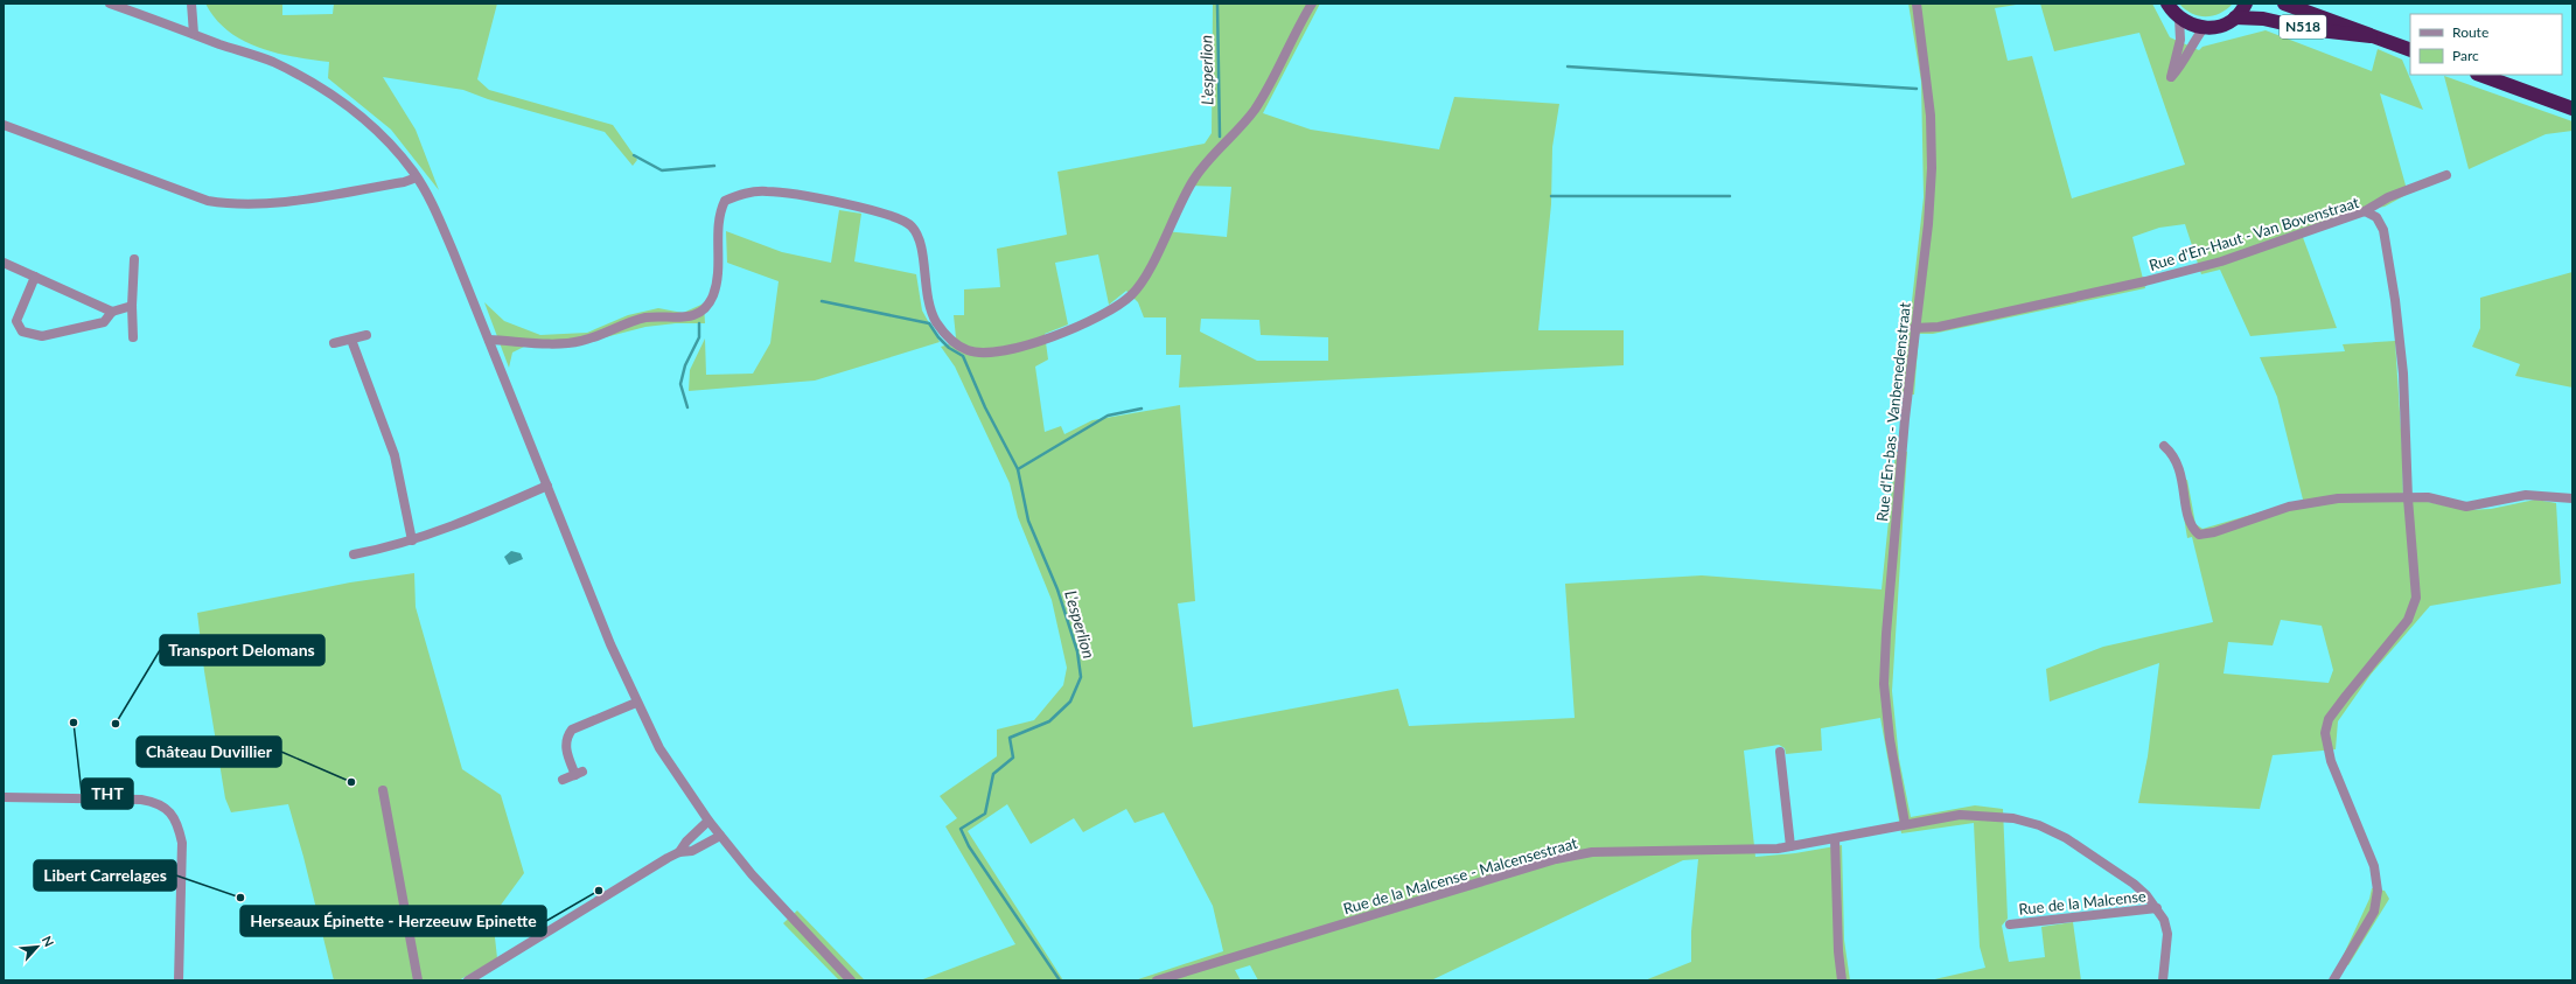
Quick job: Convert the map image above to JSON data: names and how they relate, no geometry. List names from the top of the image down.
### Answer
{
  "streets": {
    "highway": ["N518"],
    "street": [
      "Rue d'En-Haut - Van Bovenstraat",
      "Rue d'En-bas - Vanbenedenstraat",
      "Rue de la Malcense - Malcensestraat",
      "Rue de la Malcense"
    ]
  },
  "crossings": [
    ["Rue d'En-Haut - Van Bovenstraat", "Rue d'En-bas - Vanbenedenstraat"],
    ["Rue d'En-bas - Vanbenedenstraat", "Rue de la Malcense - Malcensestraat"],
    ["Rue de la Malcense - Malcensestraat", "Rue de la Malcense"]
  ],
  "water": ["L'esperlion"],
  "places": [
    "THT",
    "Transport Delomans",
    "Château Duvillier",
    "Herseaux Épinette - Herzeeuw Epinette",
    "Libert Carrelages"
  ],
  "legend": ["Route", "Parc"],
  "north": "top right"
}
